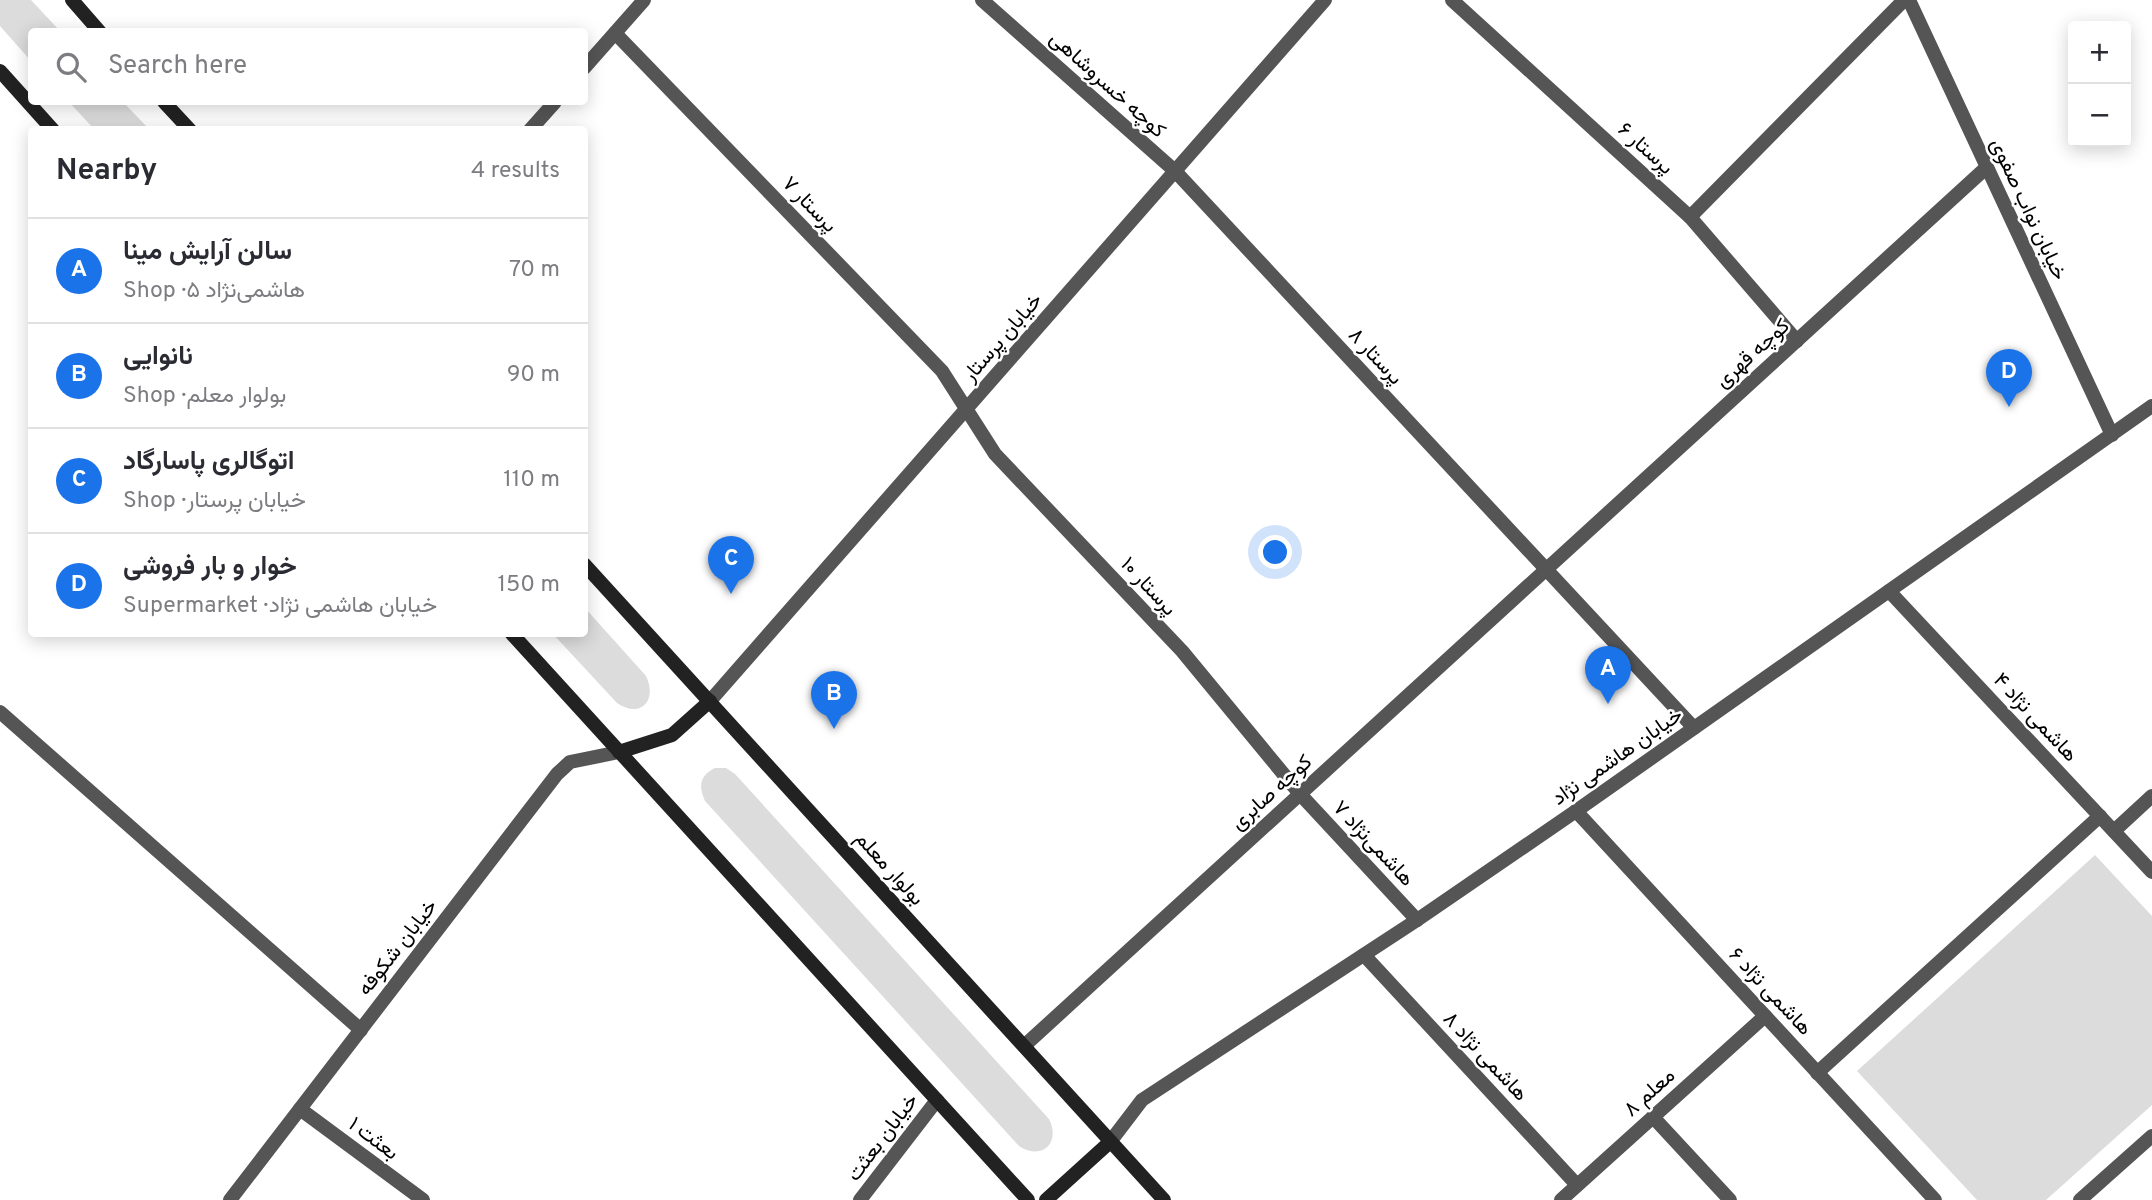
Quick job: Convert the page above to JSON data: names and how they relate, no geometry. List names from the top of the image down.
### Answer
{
  "streets": {
    "main road": ["بولوار معلم"],
    "street": [
      "کوچه خسروشاهی",
      "پرستار ۶",
      "پرستار ۷",
      "خیابان نواب صفوی",
      "خیابان پرستار",
      "کوچه قهری",
      "پرستار ۸",
      "پرستار ۱۰",
      "هاشمی نژاد ۴",
      "خیابان هاشمی نژاد",
      "کوچه صابری",
      "هاشمی‌نژاد ۷",
      "خیابان شکوفه",
      "هاشمی نژاد ۶",
      "هاشمی نژاد ۸",
      "معلم ۸",
      "خیابان بعثت",
      "بعثت ۱"
    ]
  },
  "crossings": [
    ["کوچه خسروشاهی", "خیابان پرستار"],
    ["کوچه خسروشاهی", "پرستار ۸"],
    ["پرستار ۶", "کوچه قهری"],
    ["پرستار ۷", "خیابان پرستار"],
    ["پرستار ۷", "پرستار ۱۰"],
    ["خیابان نواب صفوی", "کوچه قهری"],
    ["خیابان نواب صفوی", "خیابان هاشمی نژاد"],
    ["خیابان پرستار", "پرستار ۸"],
    ["خیابان پرستار", "پرستار ۱۰"],
    ["خیابان پرستار", "بولوار معلم"],
    ["کوچه قهری", "پرستار ۸"],
    ["کوچه قهری", "کوچه صابری"],
    ["پرستار ۸", "خیابان هاشمی نژاد"],
    ["پرستار ۸", "کوچه صابری"],
    ["پرستار ۱۰", "کوچه صابری"],
    ["پرستار ۱۰", "هاشمی‌نژاد ۷"],
    ["هاشمی نژاد ۴", "خیابان هاشمی نژاد"],
    ["خیابان هاشمی نژاد", "هاشمی‌نژاد ۷"],
    ["خیابان هاشمی نژاد", "بولوار معلم"],
    ["خیابان هاشمی نژاد", "هاشمی نژاد ۶"],
    ["خیابان هاشمی نژاد", "هاشمی نژاد ۸"],
    ["کوچه صابری", "هاشمی‌نژاد ۷"],
    ["کوچه صابری", "بولوار معلم"],
    ["خیابان شکوفه", "بعثت ۱"],
    ["هاشمی نژاد ۶", "معلم ۸"],
    ["هاشمی نژاد ۸", "معلم ۸"]
  ],
  "page": {
    "map_buttons": ["+", "−"],
    "search": "Search here",
    "heading": ["Nearby", "4 results"],
    "list": [
      {
        "mark": "A",
        "name": "سالن آرایش مینا",
        "note": "Shop · هاشمی‌نژاد ۵",
        "value": "70 m"
      },
      {
        "mark": "B",
        "name": "نانوایی",
        "note": "Shop · بولوار معلم",
        "value": "90 m"
      },
      {
        "mark": "C",
        "name": "اتوگالری پاسارگاد",
        "note": "Shop · خیابان پرستار",
        "value": "110 m"
      },
      {
        "mark": "D",
        "name": "خوار و بار فروشی",
        "note": "Supermarket · خیابان هاشمی نژاد",
        "value": "150 m"
      }
    ],
    "pins": [
      "D",
      "C",
      "A",
      "B"
    ]
  }
}
